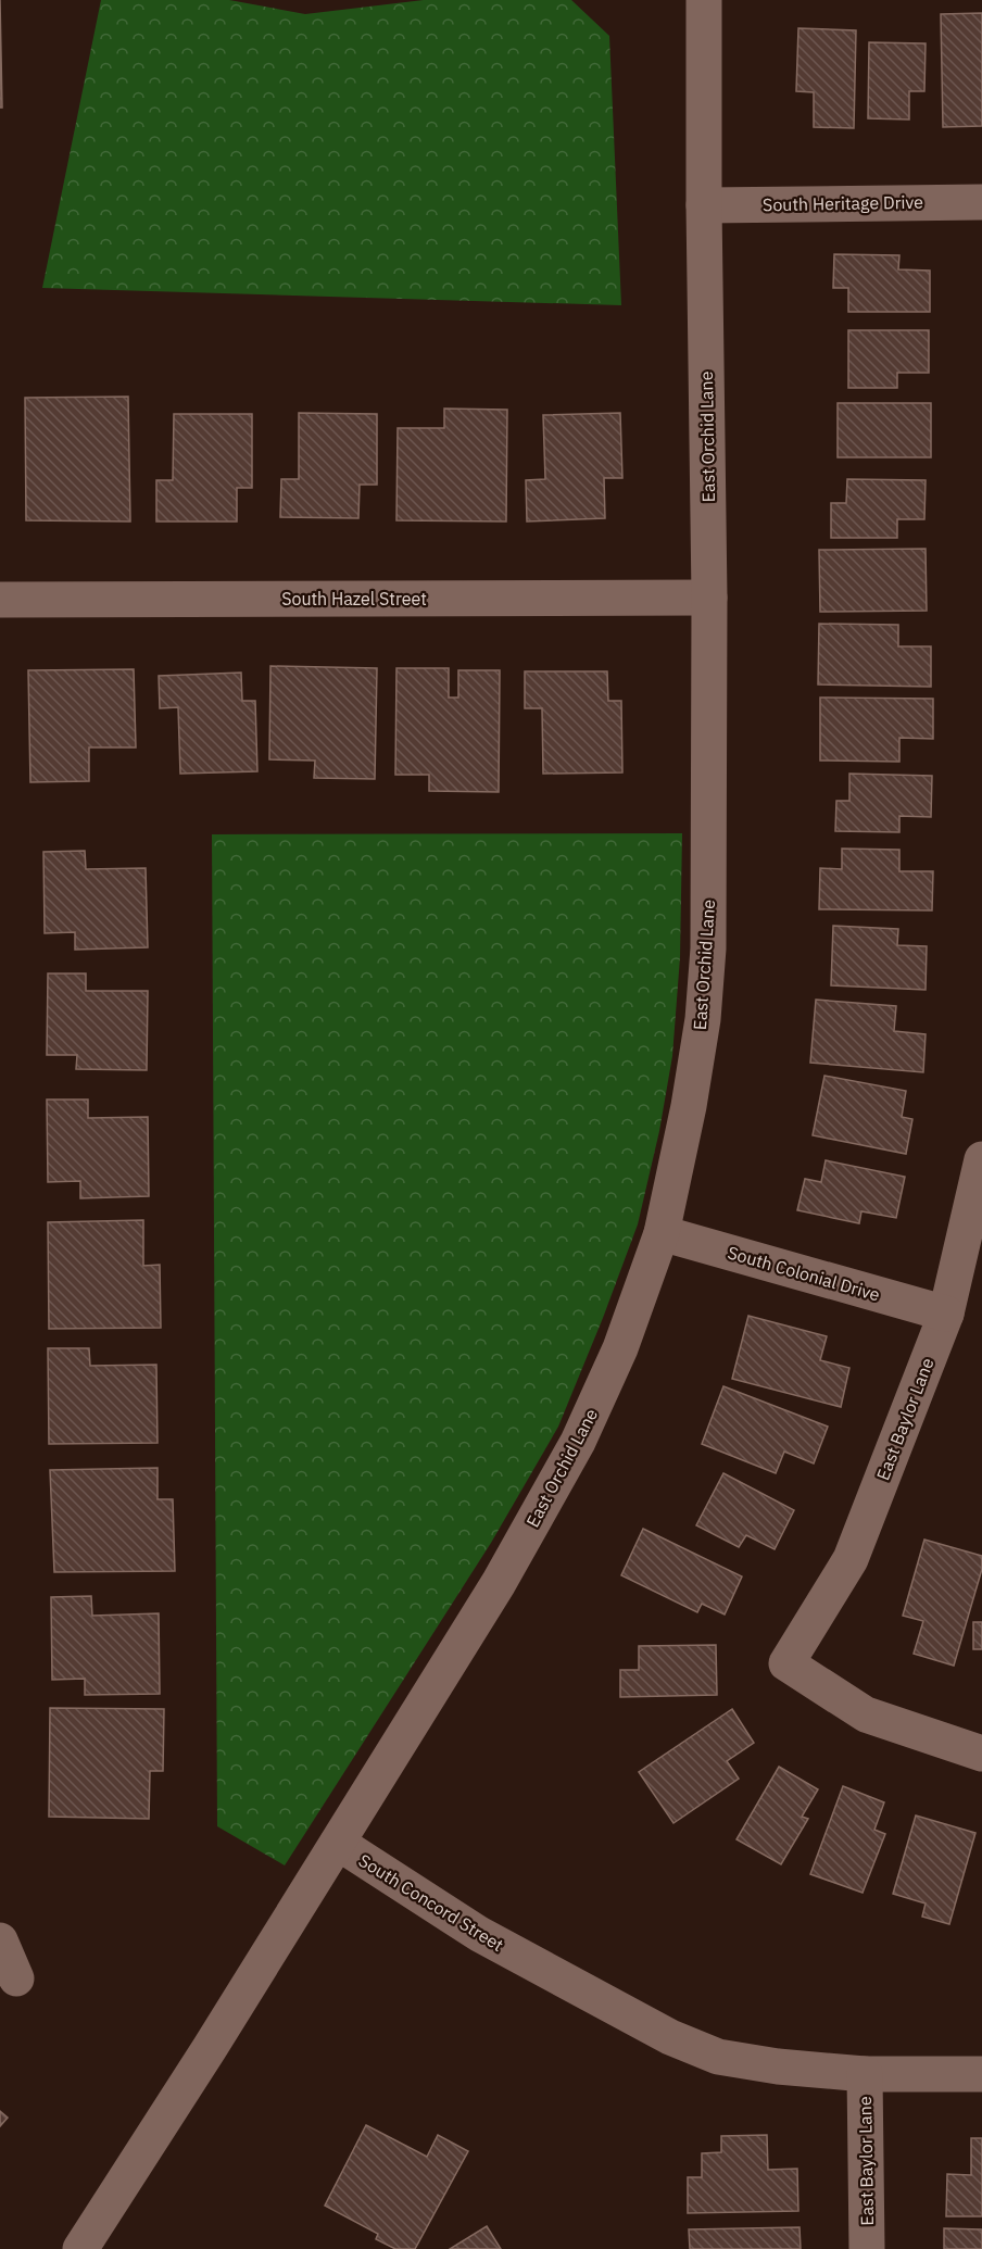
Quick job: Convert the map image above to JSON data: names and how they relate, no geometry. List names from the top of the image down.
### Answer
{
  "streets": {
    "street": [
      "South Heritage Drive",
      "East Orchid Lane",
      "South Hazel Street",
      "South Colonial Drive",
      "East Baylor Lane",
      "South Concord Street"
    ]
  },
  "crossings": [
    ["South Heritage Drive", "East Orchid Lane"],
    ["East Orchid Lane", "South Hazel Street"],
    ["East Orchid Lane", "South Colonial Drive"],
    ["East Orchid Lane", "South Concord Street"],
    ["South Colonial Drive", "East Baylor Lane"],
    ["East Baylor Lane", "South Concord Street"]
  ]
}
